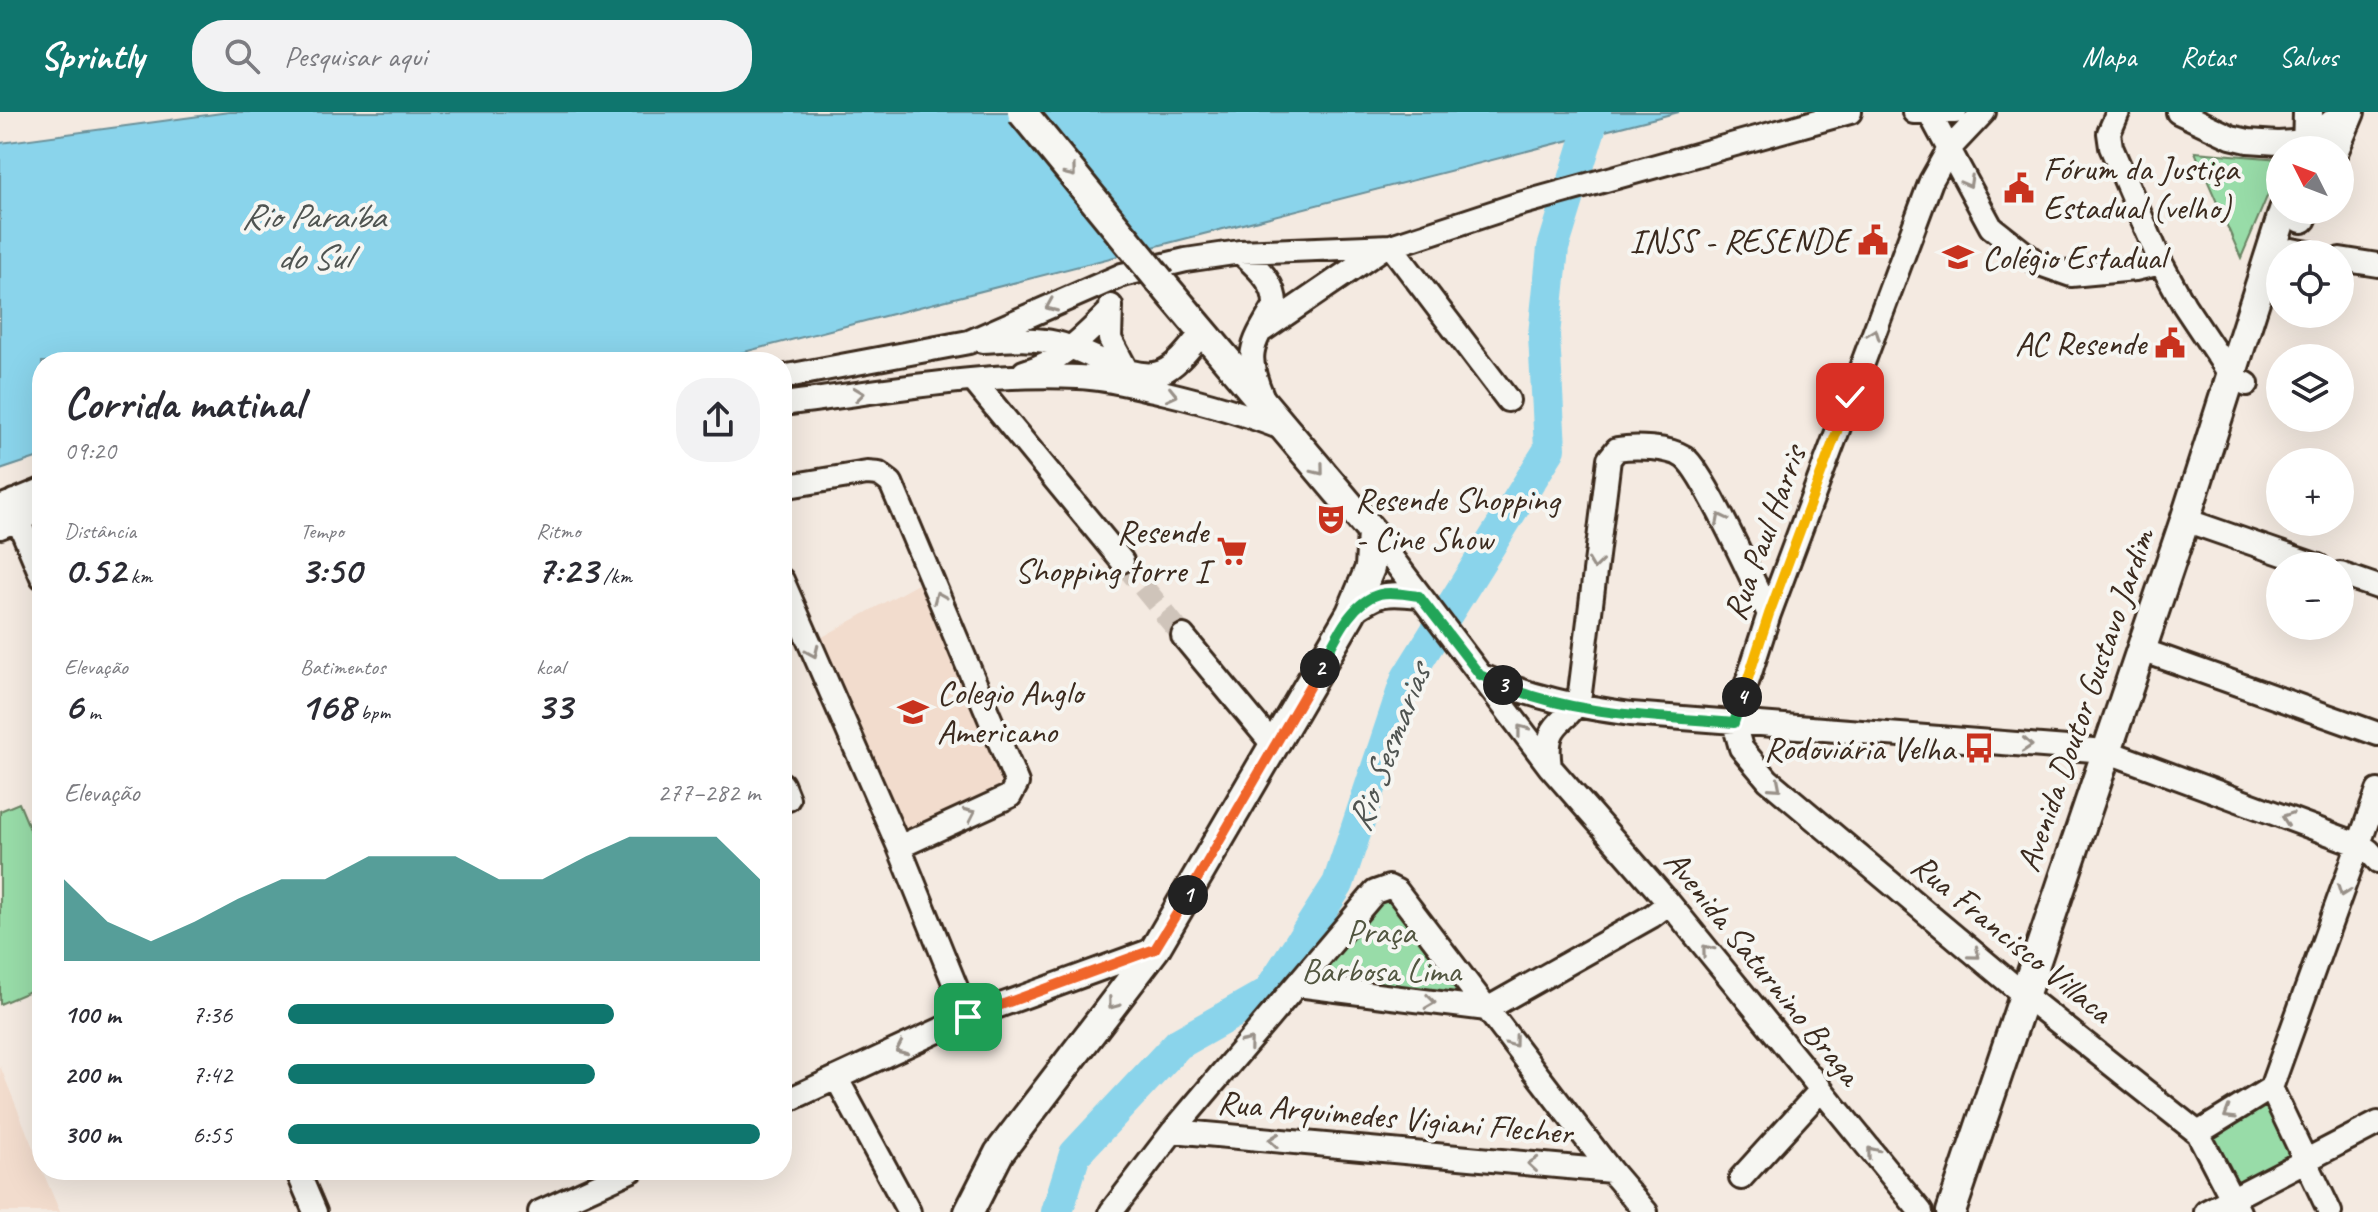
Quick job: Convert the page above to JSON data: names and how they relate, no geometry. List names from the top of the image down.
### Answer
{
  "streets": {
    "main road": ["Avenida Doutor Gustavo Jardim"],
    "street": [
      "Rua Paul Harris",
      "Rua Francisco Villaca",
      "Avenida Saturnino Braga",
      "Rua Arquimedes Vigiani Flecher"
    ]
  },
  "crossings": [
    ["Rua Paul Harris", "Rua Francisco Villaca"],
    ["Avenida Doutor Gustavo Jardim", "Rua Francisco Villaca"]
  ],
  "one_way": ["Rua Paul Harris", "Rua Francisco Villaca", "Avenida Saturnino Braga"],
  "water": ["Rio Paraíba do Sul", "Rio Sesmarias"],
  "parks": ["Praça Barbosa Lima"],
  "places": {
    "public building": ["Fórum da Justiça Estadual (velho)", "INSS - RESENDE", "AC Resende"],
    "school or university": ["Colégio Estadual", "Colegio Anglo Americano"],
    "theatre": ["Resende Shopping - Cine Show"],
    "supermarket": ["Resende Shopping torre I"],
    "bus stop": ["Rodoviária Velha"]
  },
  "north": "top left",
  "page": {
    "header": "Sprintly",
    "search": "Pesquisar aqui",
    "nav": ["Mapa", "Rotas", "Salvos"],
    "map_buttons": ["+", "−"],
    "heading": ["Corrida matinal", "09:20"],
    "stats": [
      ["Distância", "0.52 km"],
      ["Tempo", "3:50"],
      ["Ritmo", "7:23 /km"],
      ["Elevação", "6 m"],
      ["Batimentos", "168 bpm"],
      ["kcal", "33"]
    ],
    "pins": [
      "2",
      "3",
      "4",
      "1"
    ],
    "chart": ["Elevação", "277–282 m"],
    "list": [
      {
        "name": "100 m",
        "note": "7:36"
      },
      {
        "name": "200 m",
        "note": "7:42"
      },
      {
        "name": "300 m",
        "note": "6:55"
      }
    ]
  }
}
